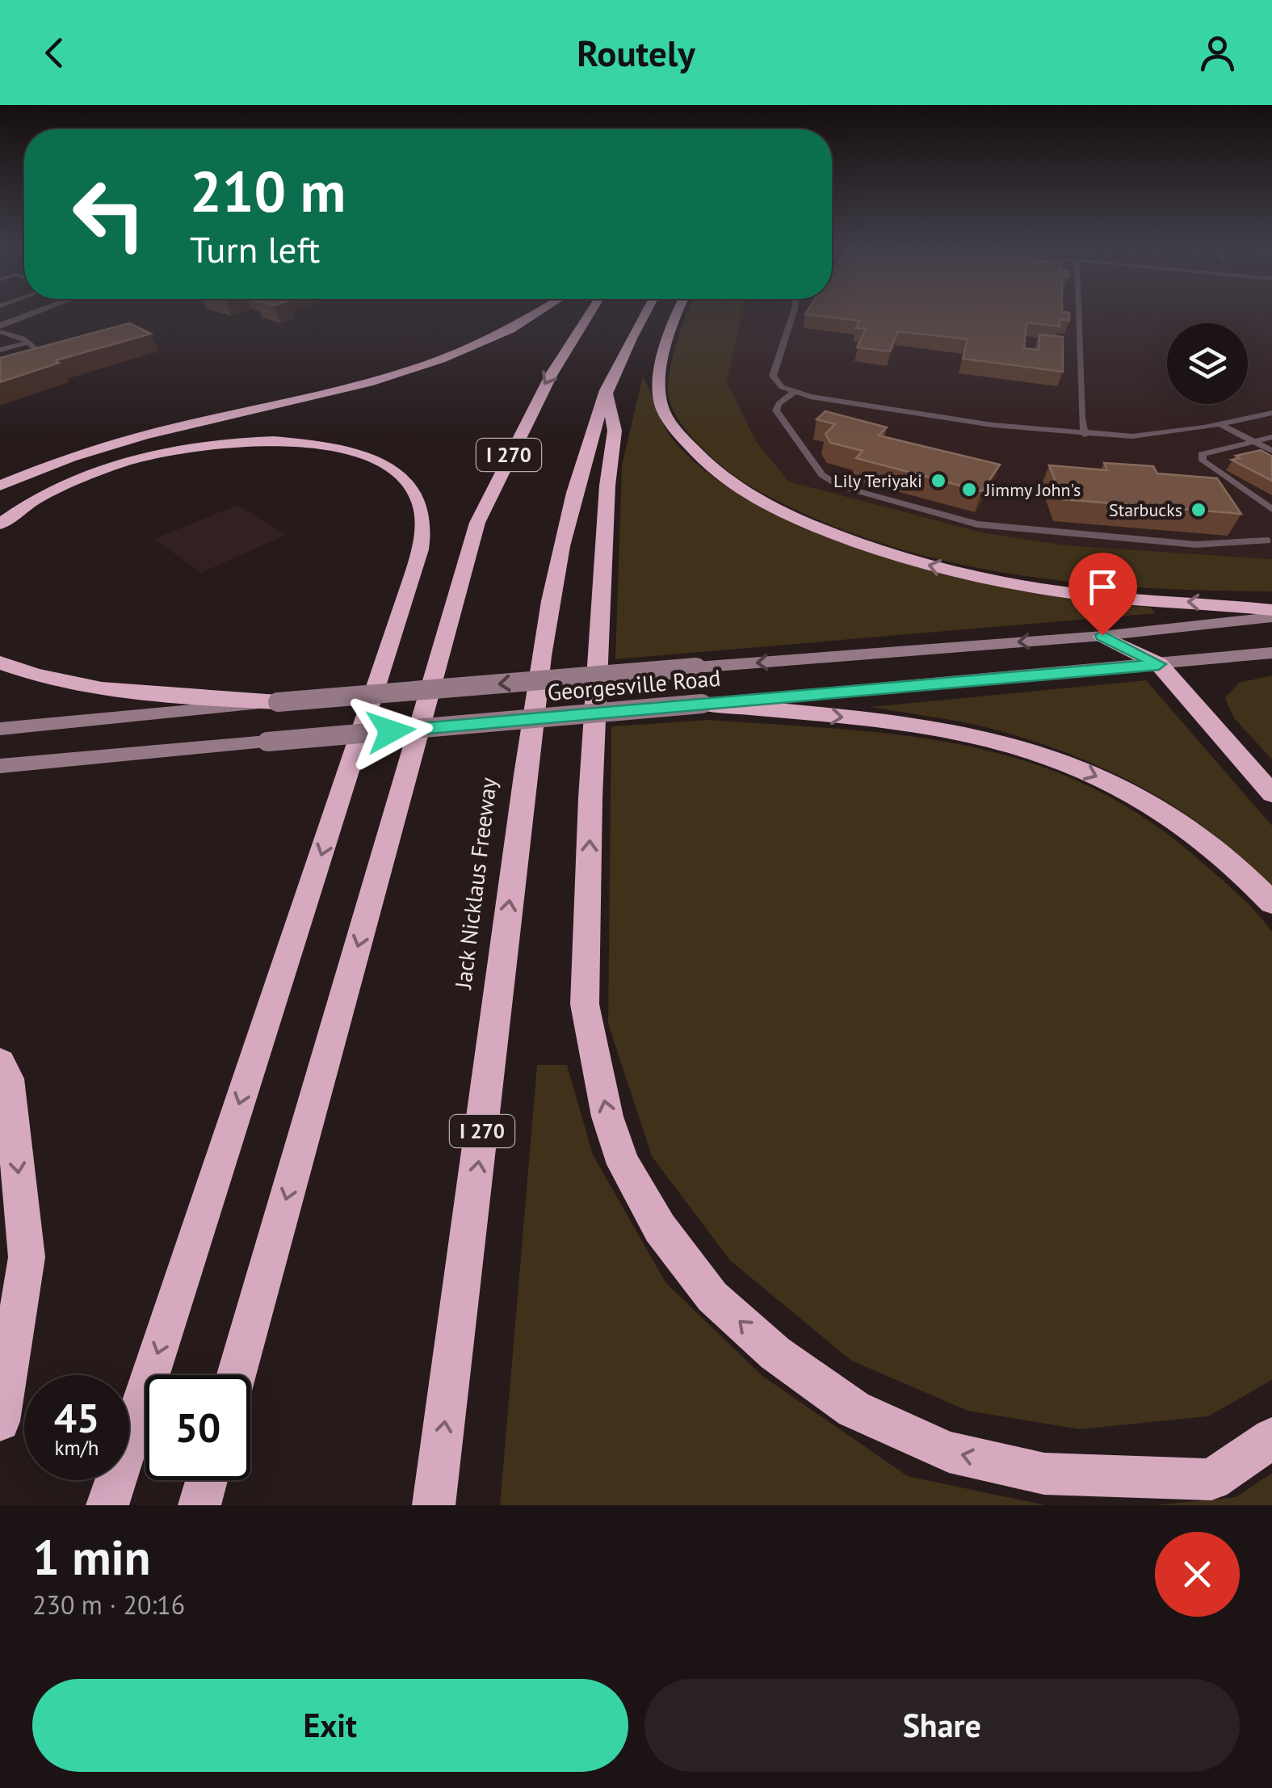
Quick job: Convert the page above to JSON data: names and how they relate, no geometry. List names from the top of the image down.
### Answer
{
  "streets": {
    "highway": ["I 270", "Jack Nicklaus Freeway"],
    "main road": ["Georgesville Road"]
  },
  "places": ["Lily Teriyaki", "Jimmy John's", "Starbucks"],
  "page": {
    "header": "Routely",
    "turn": ["210 m", "Turn left"],
    "speed": "45 km/h",
    "limit": "50",
    "heading": ["1 min", "230 m · 20:16"],
    "buttons": ["Exit", "Share"]
  }
}
